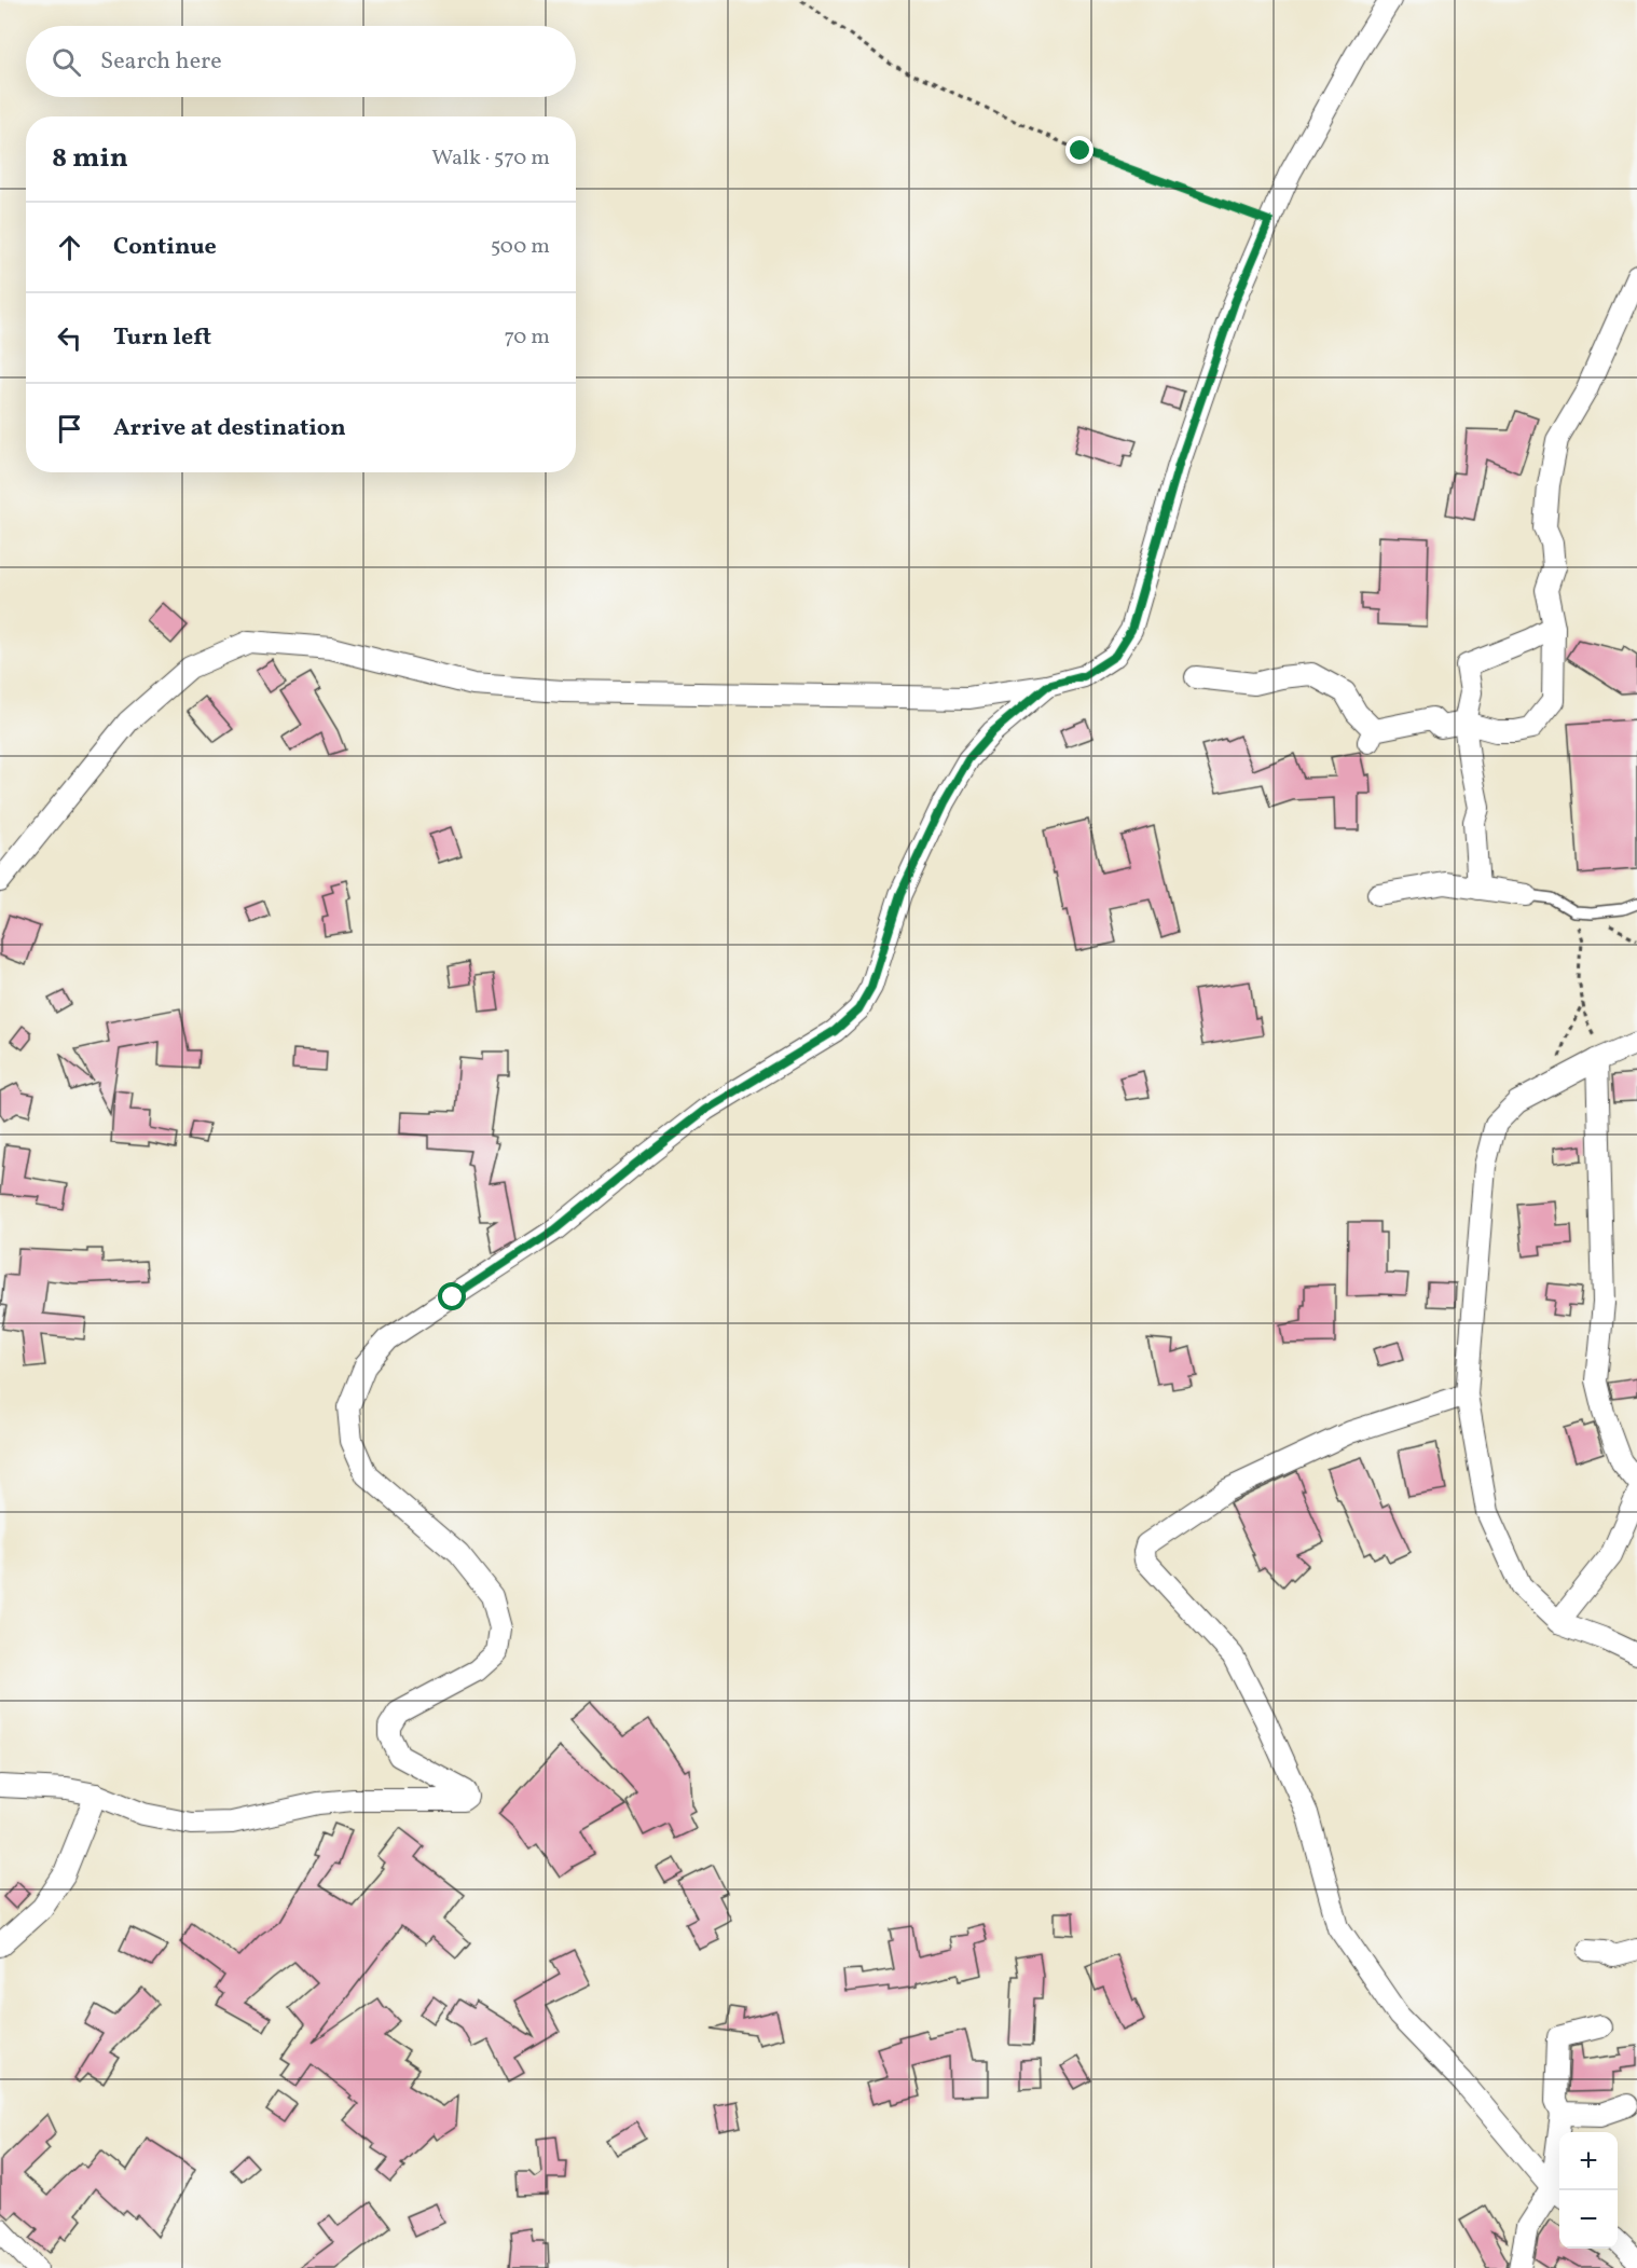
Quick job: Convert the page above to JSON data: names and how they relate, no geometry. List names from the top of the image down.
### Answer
{
  "page": {
    "search": "Search here",
    "heading": ["8 min", "Walk · 570 m"],
    "list": [
      ["Continue", "500 m"],
      ["Turn left", "70 m"],
      "Arrive at destination"
    ],
    "map_buttons": ["+", "−"]
  }
}
